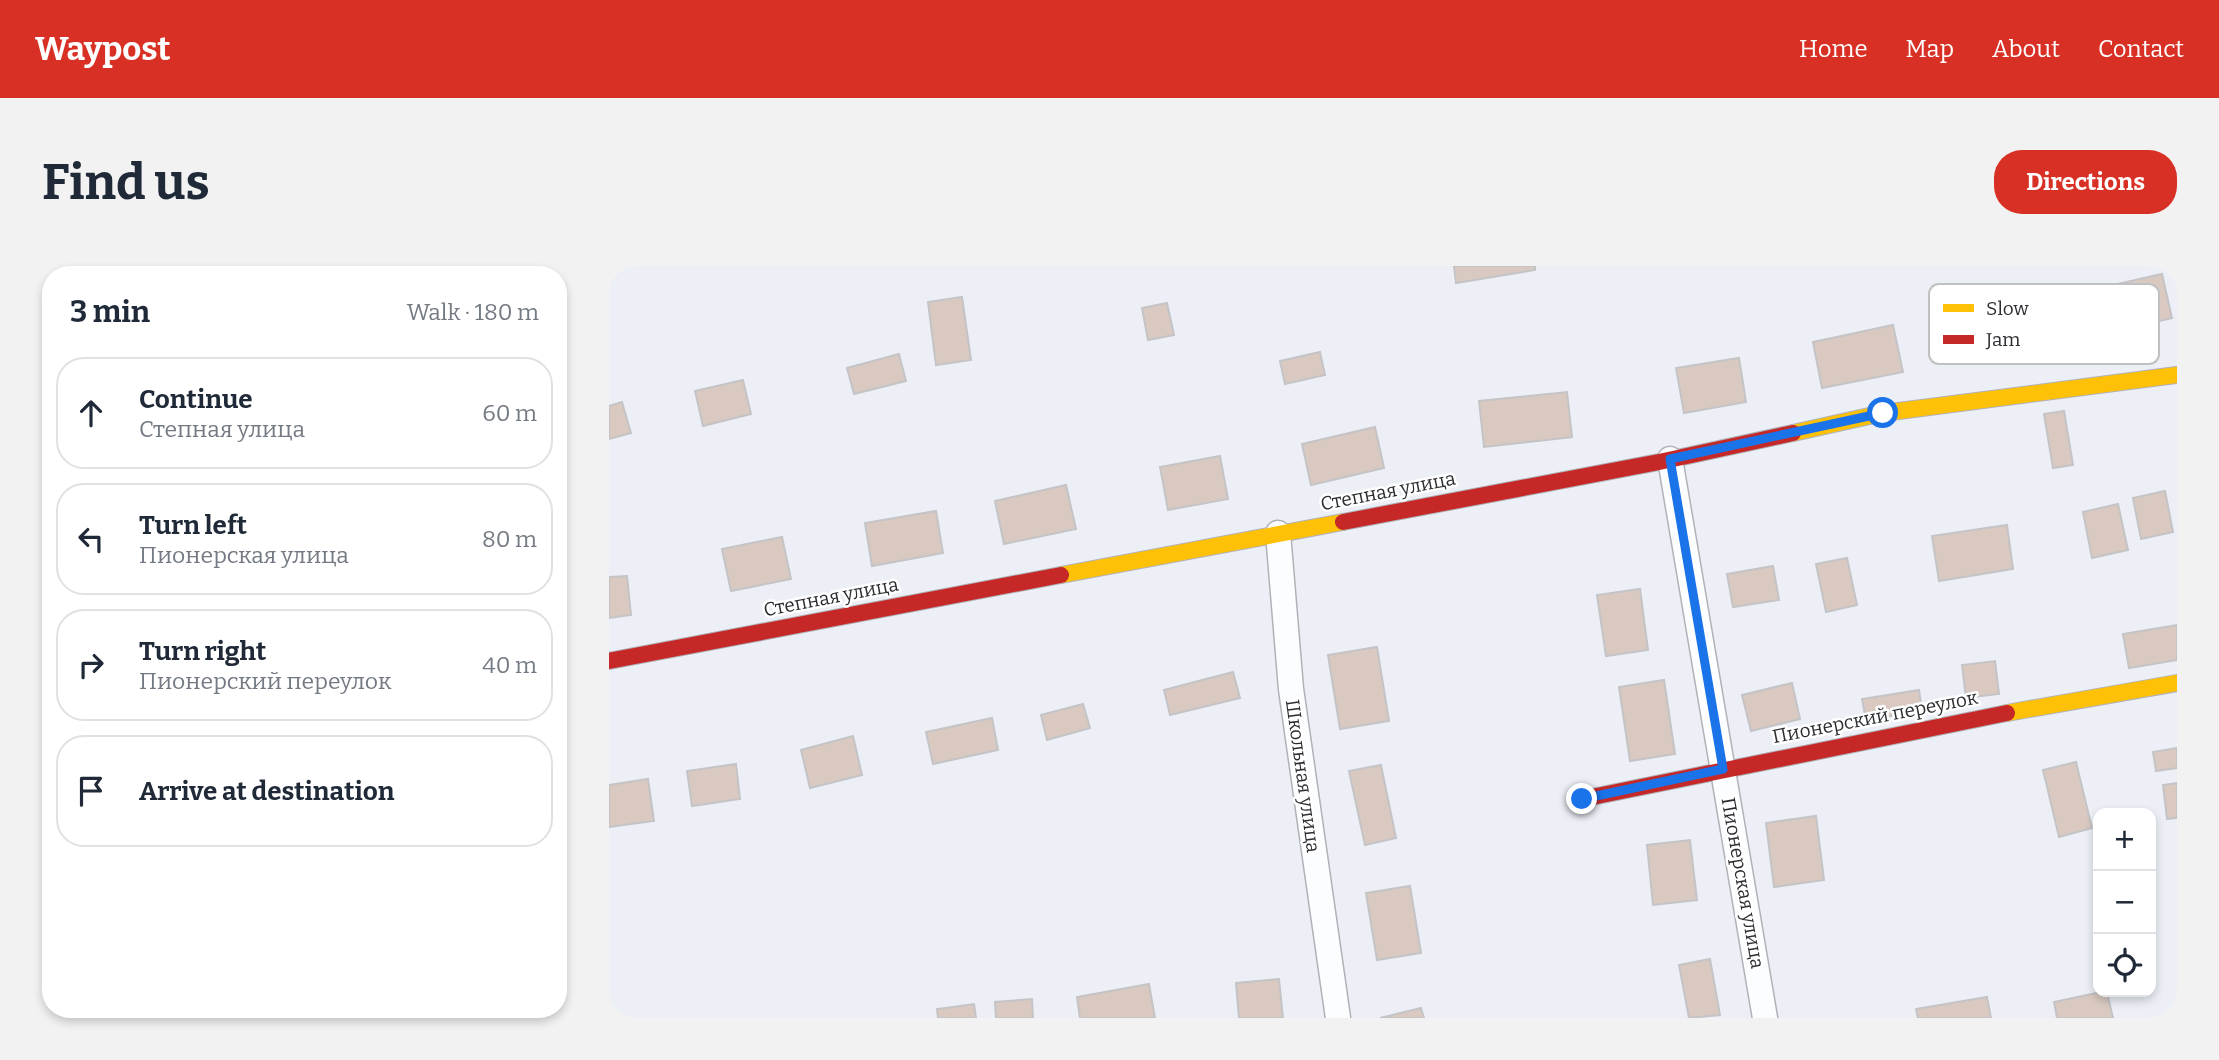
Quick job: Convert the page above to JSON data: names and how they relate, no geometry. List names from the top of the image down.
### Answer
{
  "streets": {
    "street": [
      "Степная улица",
      "Пионерский переулок",
      "Школьная улица",
      "Пионерская улица"
    ]
  },
  "crossings": [
    ["Степная улица", "Школьная улица"],
    ["Степная улица", "Пионерская улица"],
    ["Пионерский переулок", "Пионерская улица"]
  ],
  "legend": ["Slow", "Jam"],
  "page": {
    "header": "Waypost",
    "nav": [
      "Home",
      "Map",
      "About",
      "Contact"
    ],
    "buttons": "Directions",
    "title": "Find us",
    "heading": ["3 min", "Walk · 180 m"],
    "list": [
      ["Continue", "Степная улица", "60 m"],
      ["Turn left", "Пионерская улица", "80 m"],
      ["Turn right", "Пионерский переулок", "40 m"],
      "Arrive at destination"
    ],
    "map_buttons": ["+", "−"]
  }
}
